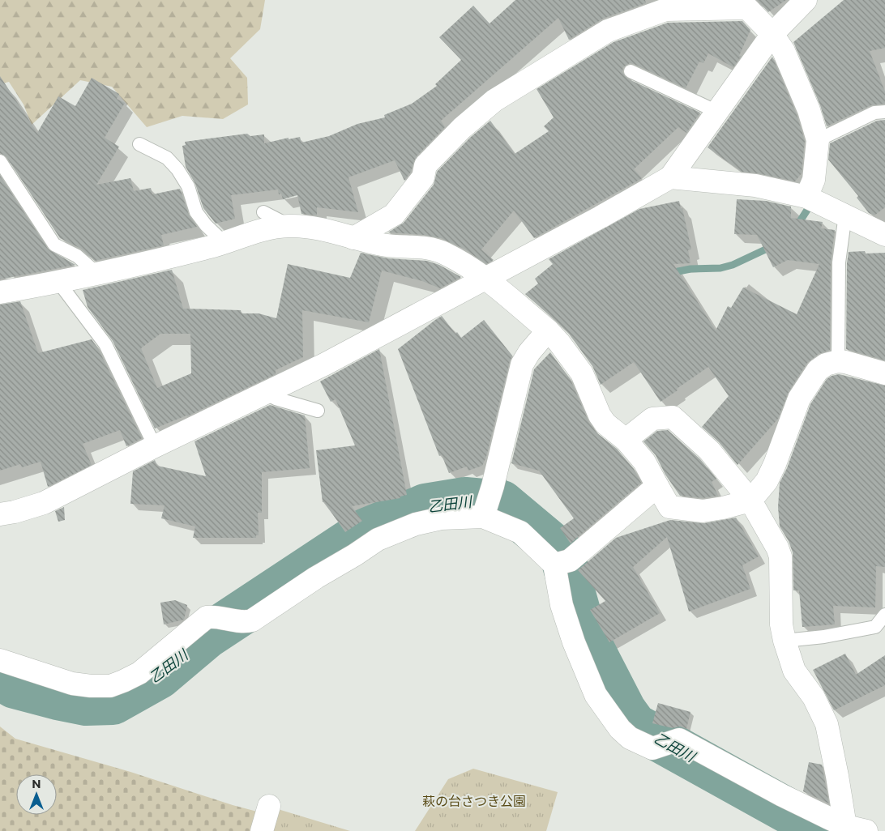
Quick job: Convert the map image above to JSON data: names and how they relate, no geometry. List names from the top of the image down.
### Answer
{
  "water": ["乙田川"],
  "parks": ["萩の台さつき公園"],
  "north": "top"
}
